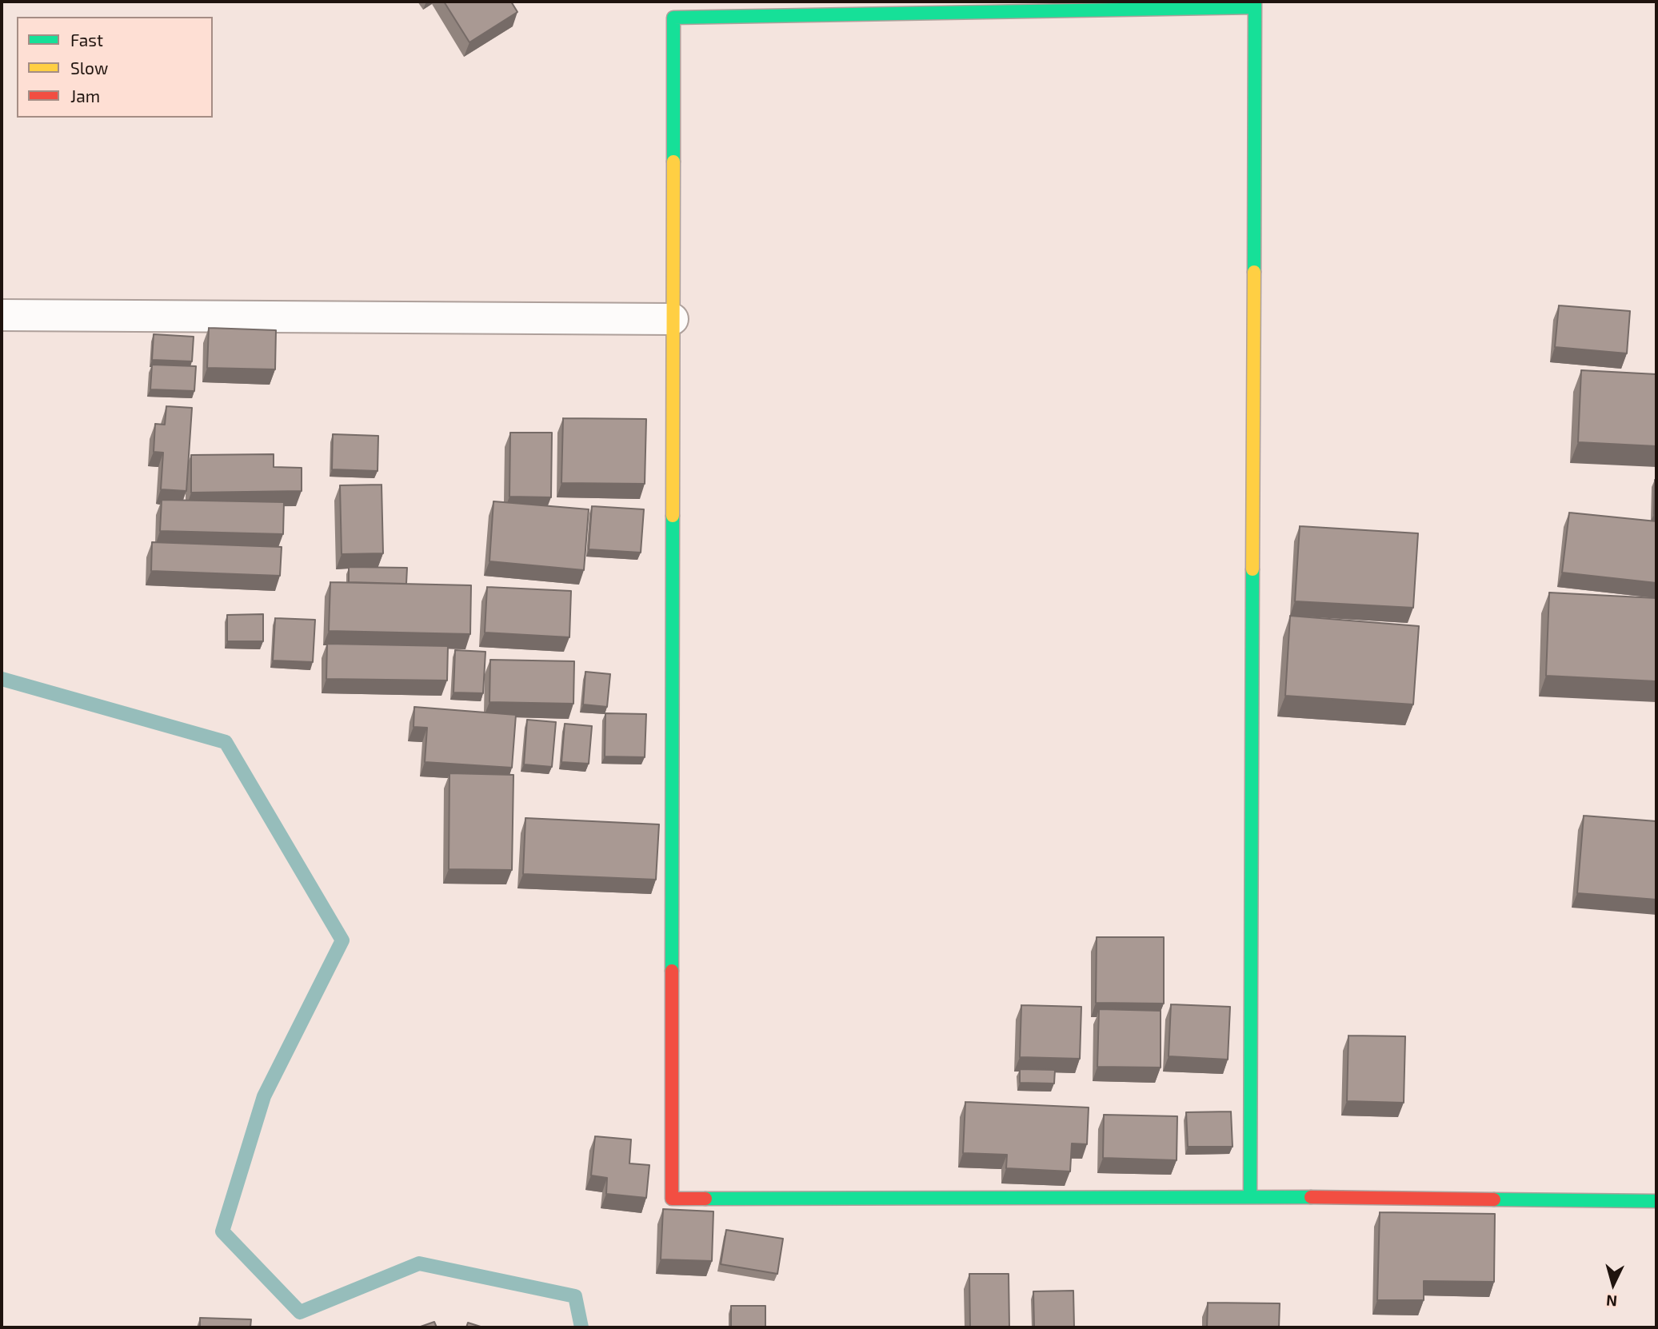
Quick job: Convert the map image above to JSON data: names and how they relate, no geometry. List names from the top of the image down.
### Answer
{
  "legend": ["Fast", "Slow", "Jam"],
  "north": "bottom"
}
